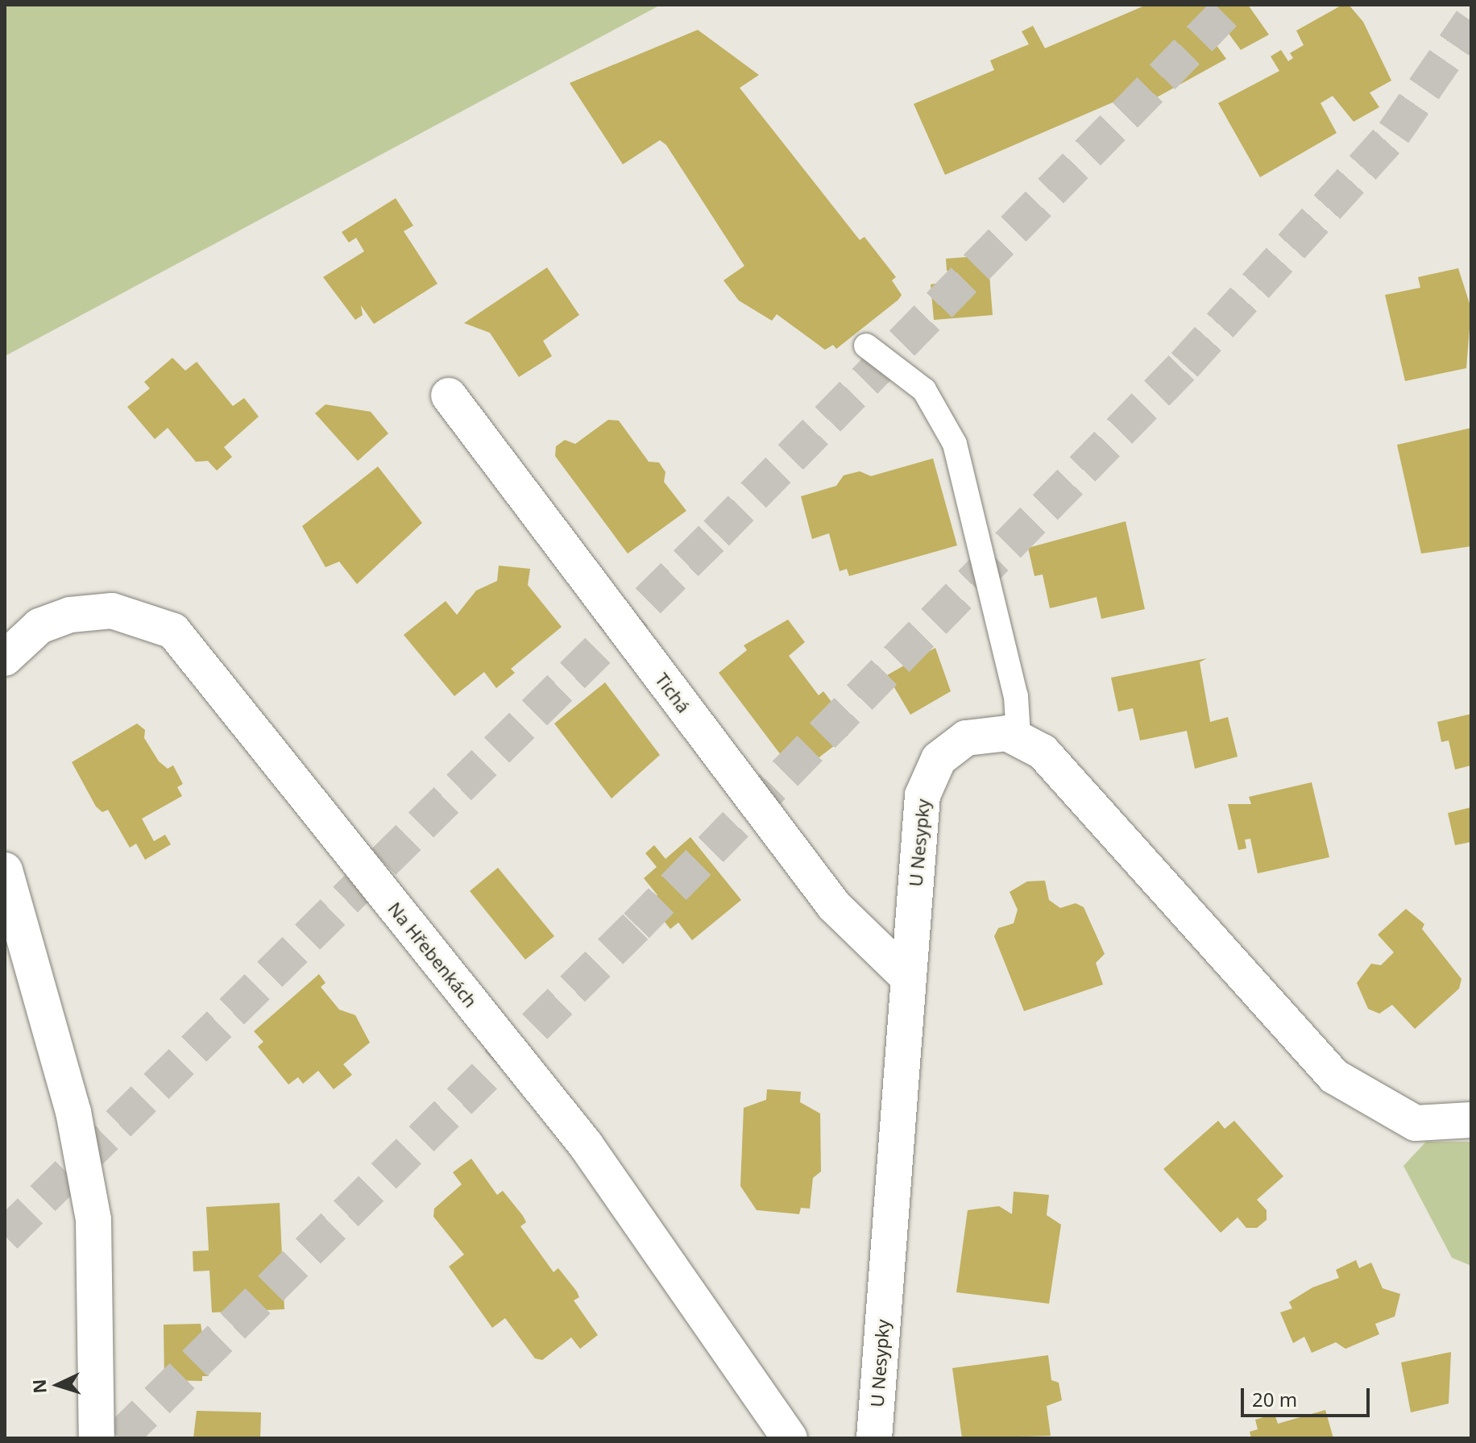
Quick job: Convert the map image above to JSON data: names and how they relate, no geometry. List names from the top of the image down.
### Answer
{
  "streets": {
    "street": ["Tichá", "U Nesypky", "Na Hřebenkách"]
  },
  "crossings": [
    ["Tichá", "U Nesypky"]
  ],
  "scale_bar": "20 m",
  "north": "left"
}
